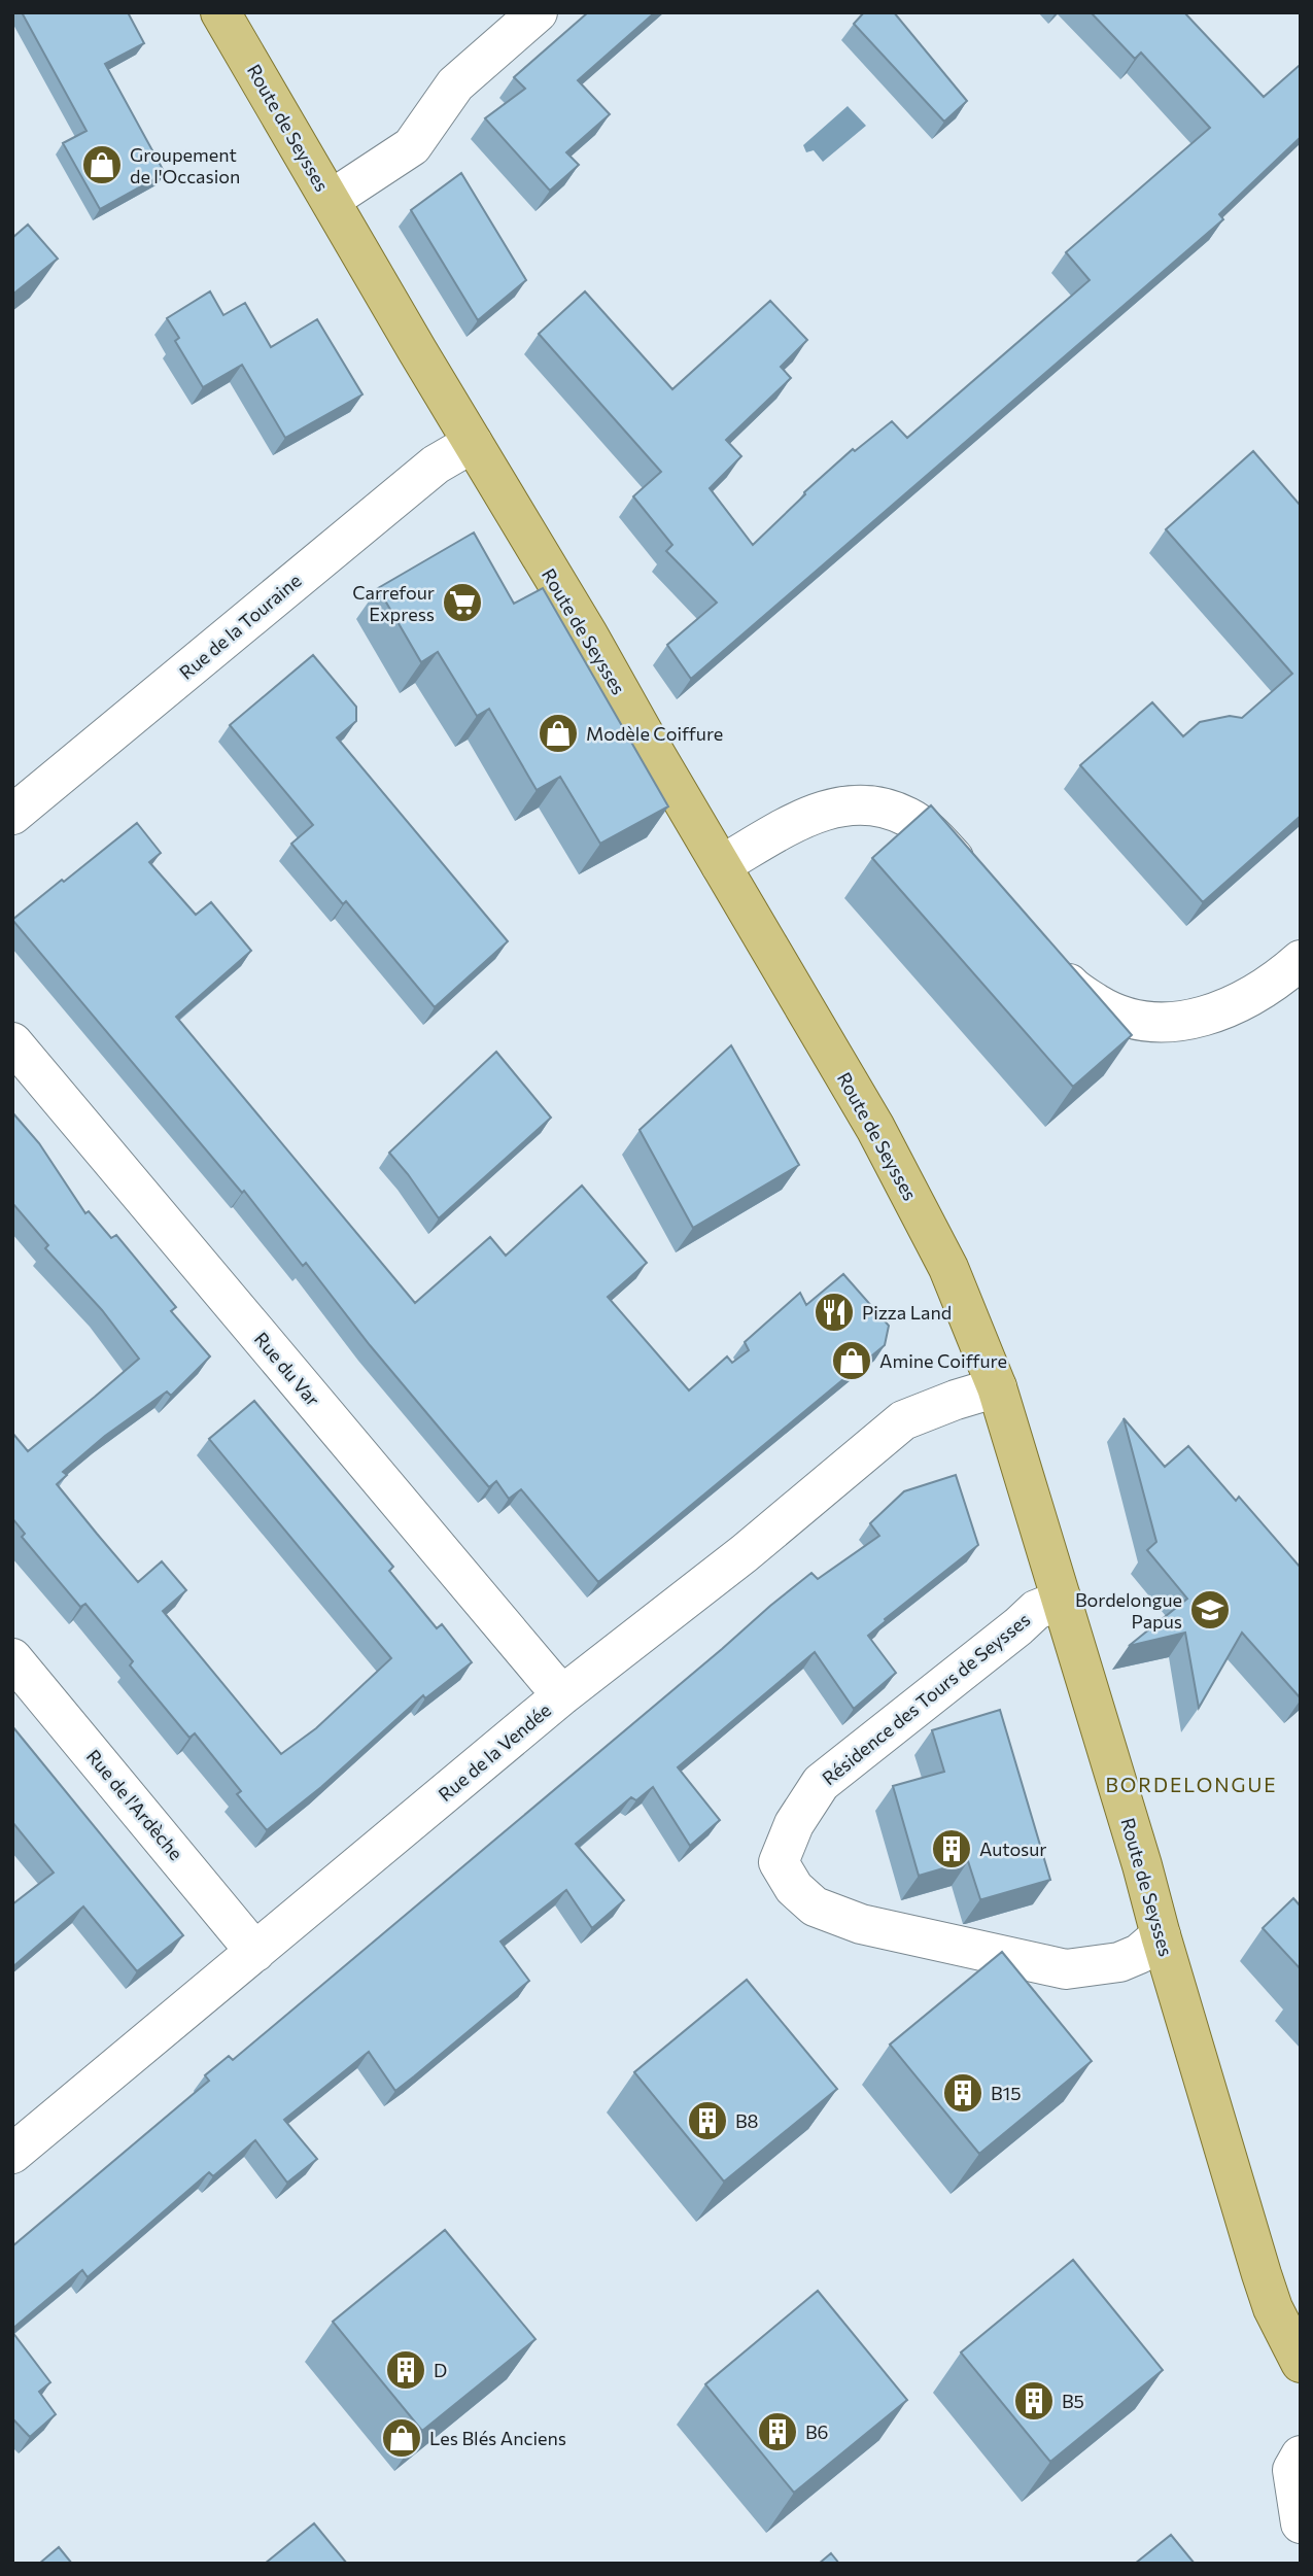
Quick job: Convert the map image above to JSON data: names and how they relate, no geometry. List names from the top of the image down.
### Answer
{
  "streets": {
    "main road": ["Route de Seysses"],
    "street": [
      "Rue de la Touraine",
      "Rue du Var",
      "Résidence des Tours de Seysses",
      "Rue de la Vendée",
      "Rue de l'Ardèche"
    ]
  },
  "crossings": [
    ["Route de Seysses", "Rue de la Touraine"],
    ["Route de Seysses", "Résidence des Tours de Seysses"],
    ["Route de Seysses", "Rue de la Vendée"],
    ["Rue du Var", "Rue de la Vendée"],
    ["Rue de la Vendée", "Rue de l'Ardèche"]
  ],
  "districts": ["BORDELONGUE"],
  "places": {
    "shop": [
      "Groupement de l'Occasion",
      "Modèle Coiffure",
      "Amine Coiffure",
      "Les Blés Anciens"
    ],
    "supermarket": ["Carrefour Express"],
    "restaurant": ["Pizza Land"],
    "school or university": ["Bordelongue Papus"],
    "building": [
      "Autosur",
      "B15",
      "B8",
      "D",
      "B5",
      "B6"
    ]
  }
}
